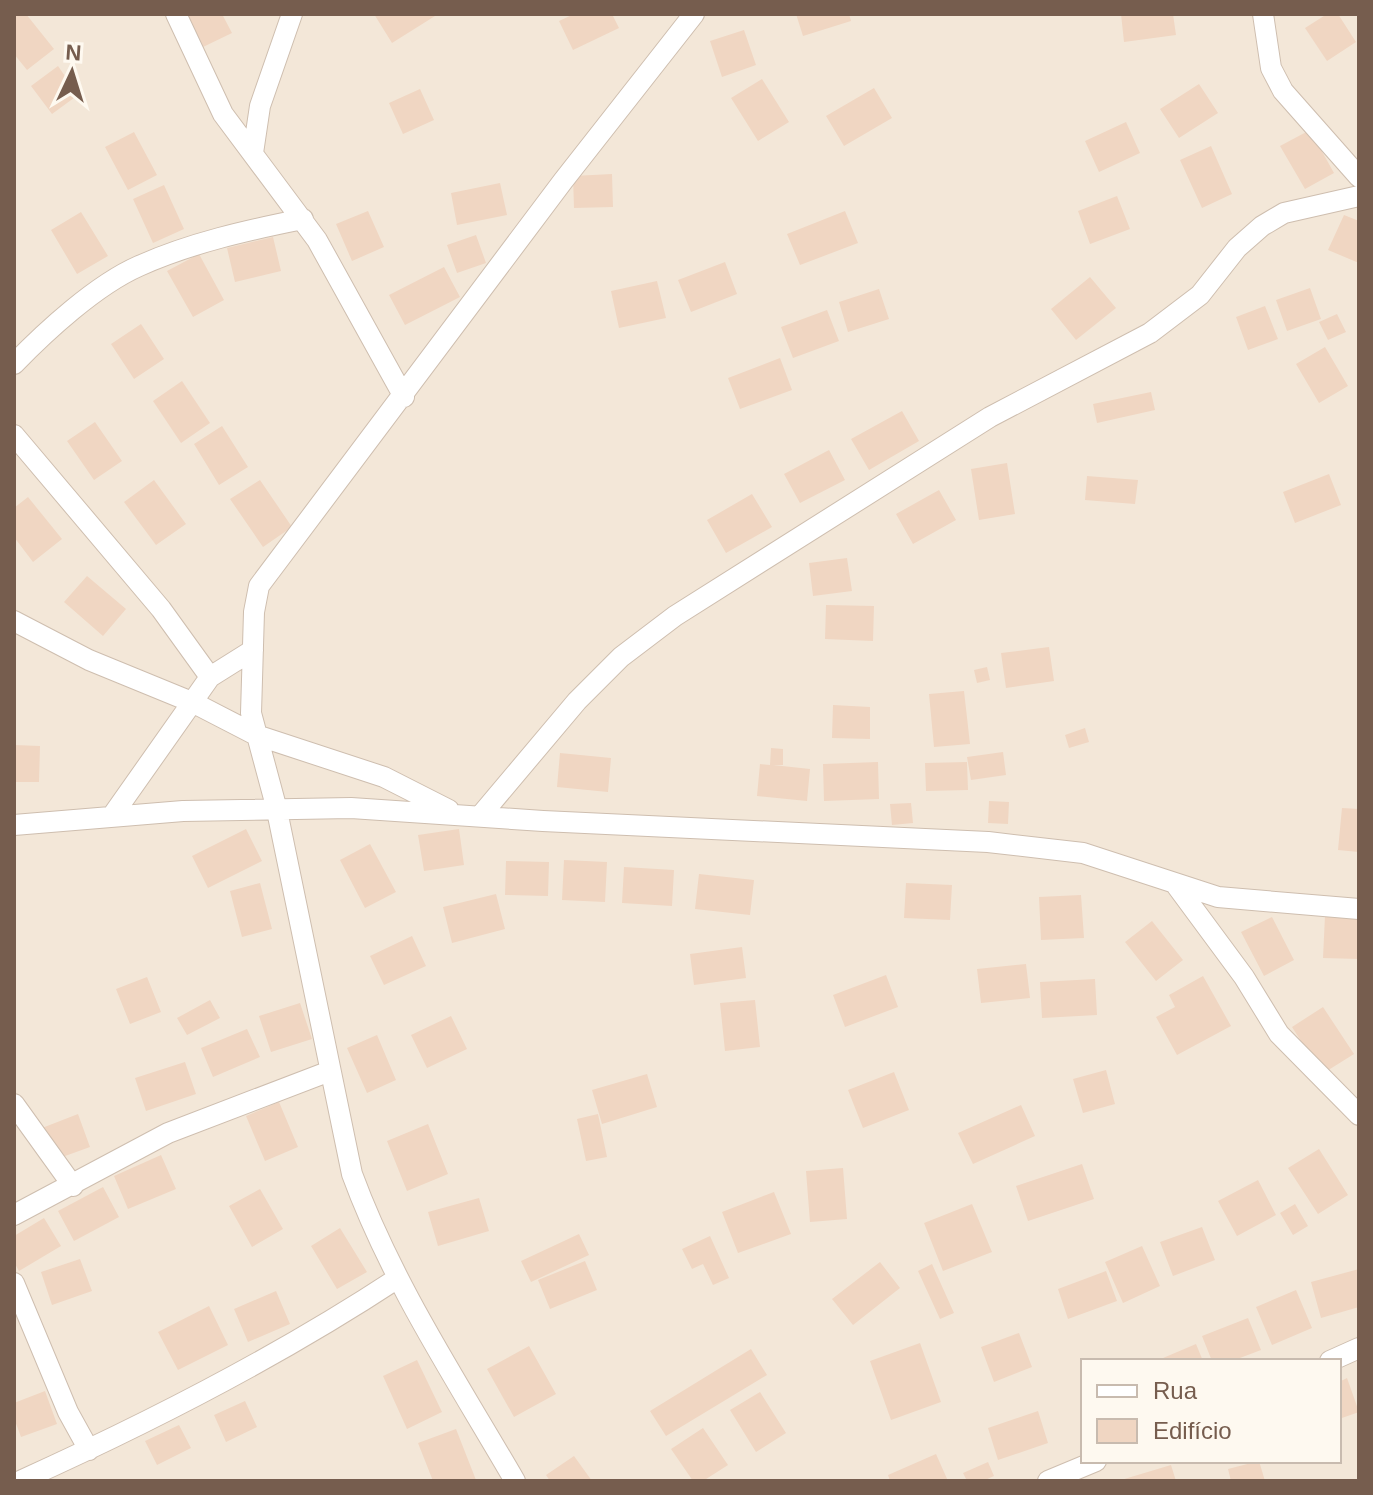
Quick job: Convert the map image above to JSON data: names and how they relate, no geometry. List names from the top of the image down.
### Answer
{
  "legend": ["Rua", "Edifício"],
  "north": "top"
}
